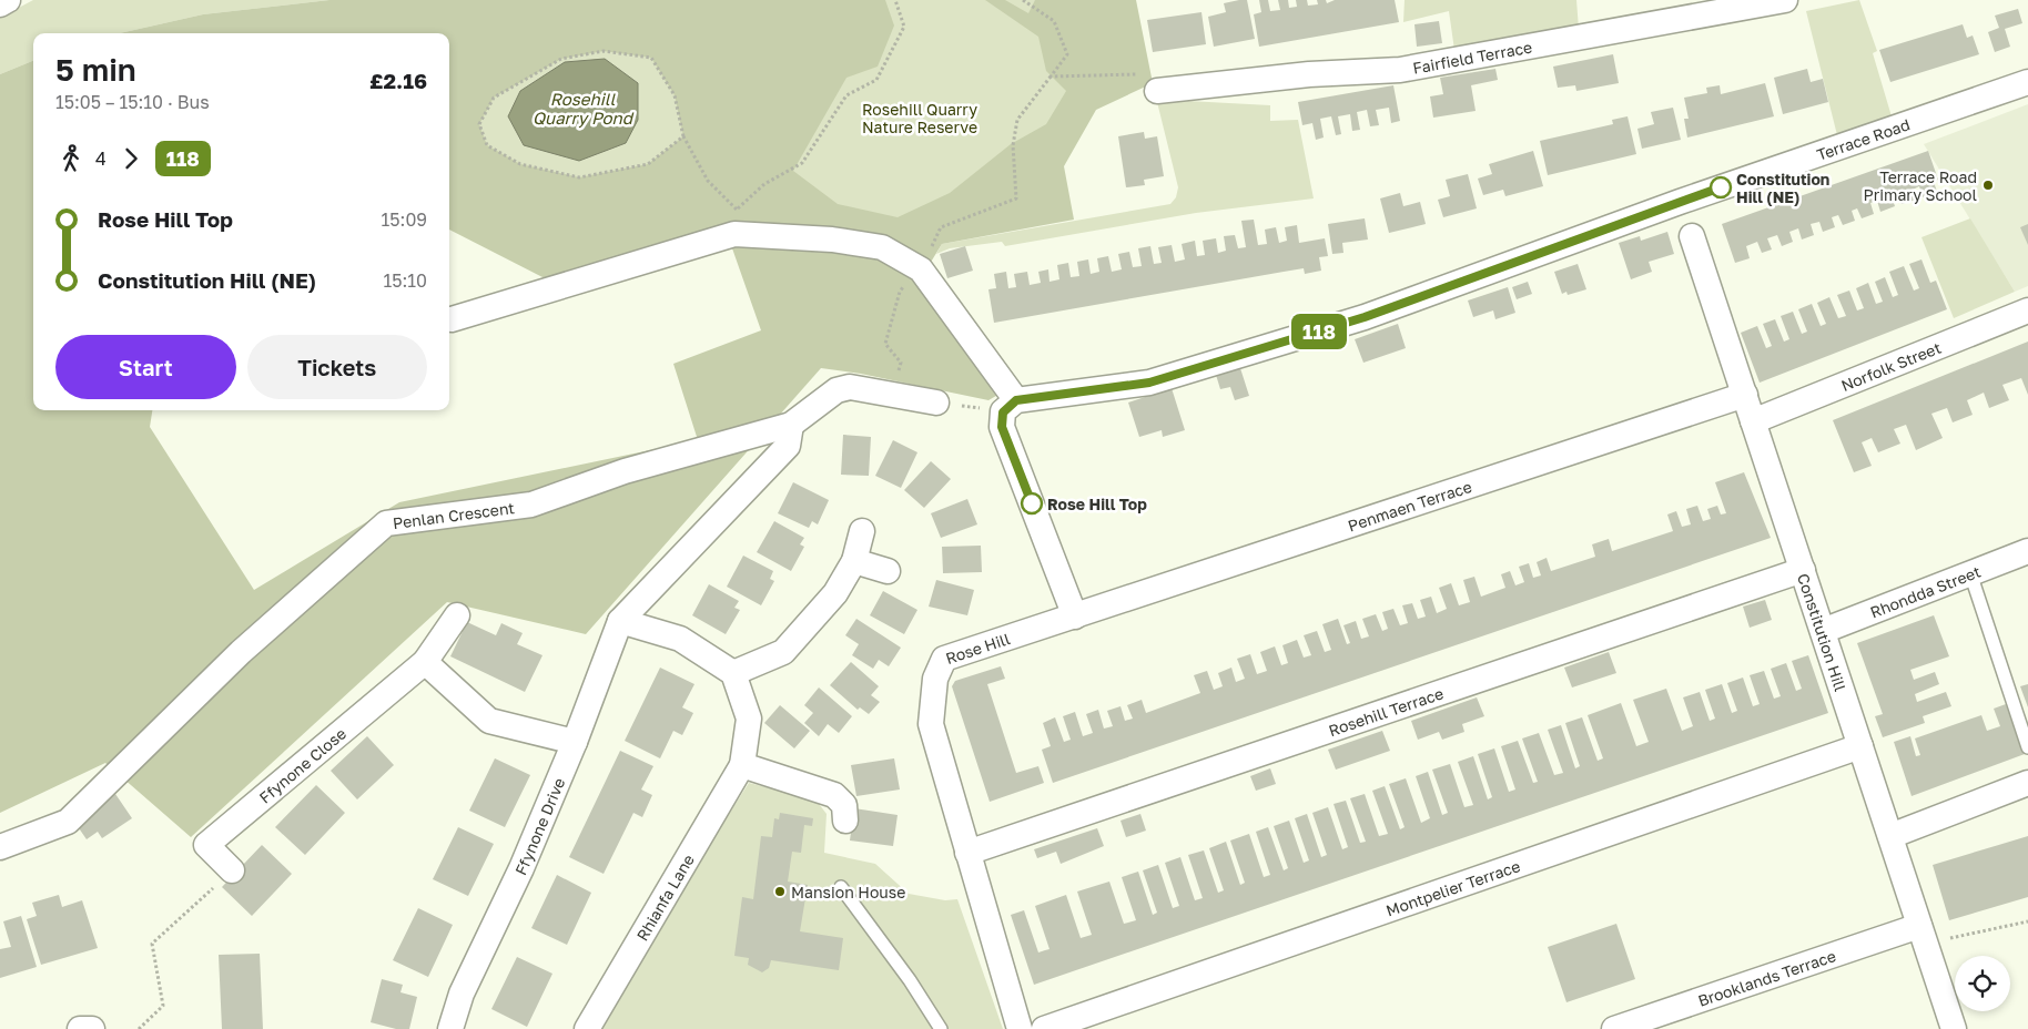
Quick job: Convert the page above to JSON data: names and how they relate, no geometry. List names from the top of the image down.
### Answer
{
  "streets": {
    "street": [
      "Fairfield Terrace",
      "Terrace Road",
      "Norfolk Street",
      "Penmaen Terrace",
      "Penlan Crescent",
      "Rhondda Street",
      "Constitution Hill",
      "Rose Hill",
      "Rosehill Terrace",
      "Ffynone Close",
      "Ffynone Drive",
      "Montpelier Terrace",
      "Rhianfa Lane",
      "Brooklands Terrace"
    ]
  },
  "crossings": [
    ["Norfolk Street", "Constitution Hill"],
    ["Penmaen Terrace", "Constitution Hill"],
    ["Penmaen Terrace", "Rose Hill"],
    ["Rhondda Street", "Constitution Hill"],
    ["Constitution Hill", "Rosehill Terrace"],
    ["Constitution Hill", "Montpelier Terrace"],
    ["Constitution Hill", "Brooklands Terrace"],
    ["Rose Hill", "Rosehill Terrace"]
  ],
  "water": ["Rosehill Quarry Pond"],
  "parks": ["Rosehill Quarry Nature Reserve"],
  "places": [
    "Terrace Road Primary School",
    "Constitution Hill (NE)",
    "Rose Hill Top",
    "Mansion House"
  ],
  "lines": ["bus line 118"],
  "page": {
    "on_map": "118",
    "heading": ["5 min", "15:05 – 15:10 · Bus", "£2.16"],
    "legs": ["4", "118"],
    "list": [
      {
        "name": "Rose Hill Top",
        "value": "15:09"
      },
      {
        "name": "Constitution Hill (NE)",
        "value": "15:10"
      }
    ],
    "buttons": ["Start", "Tickets"]
  }
}
